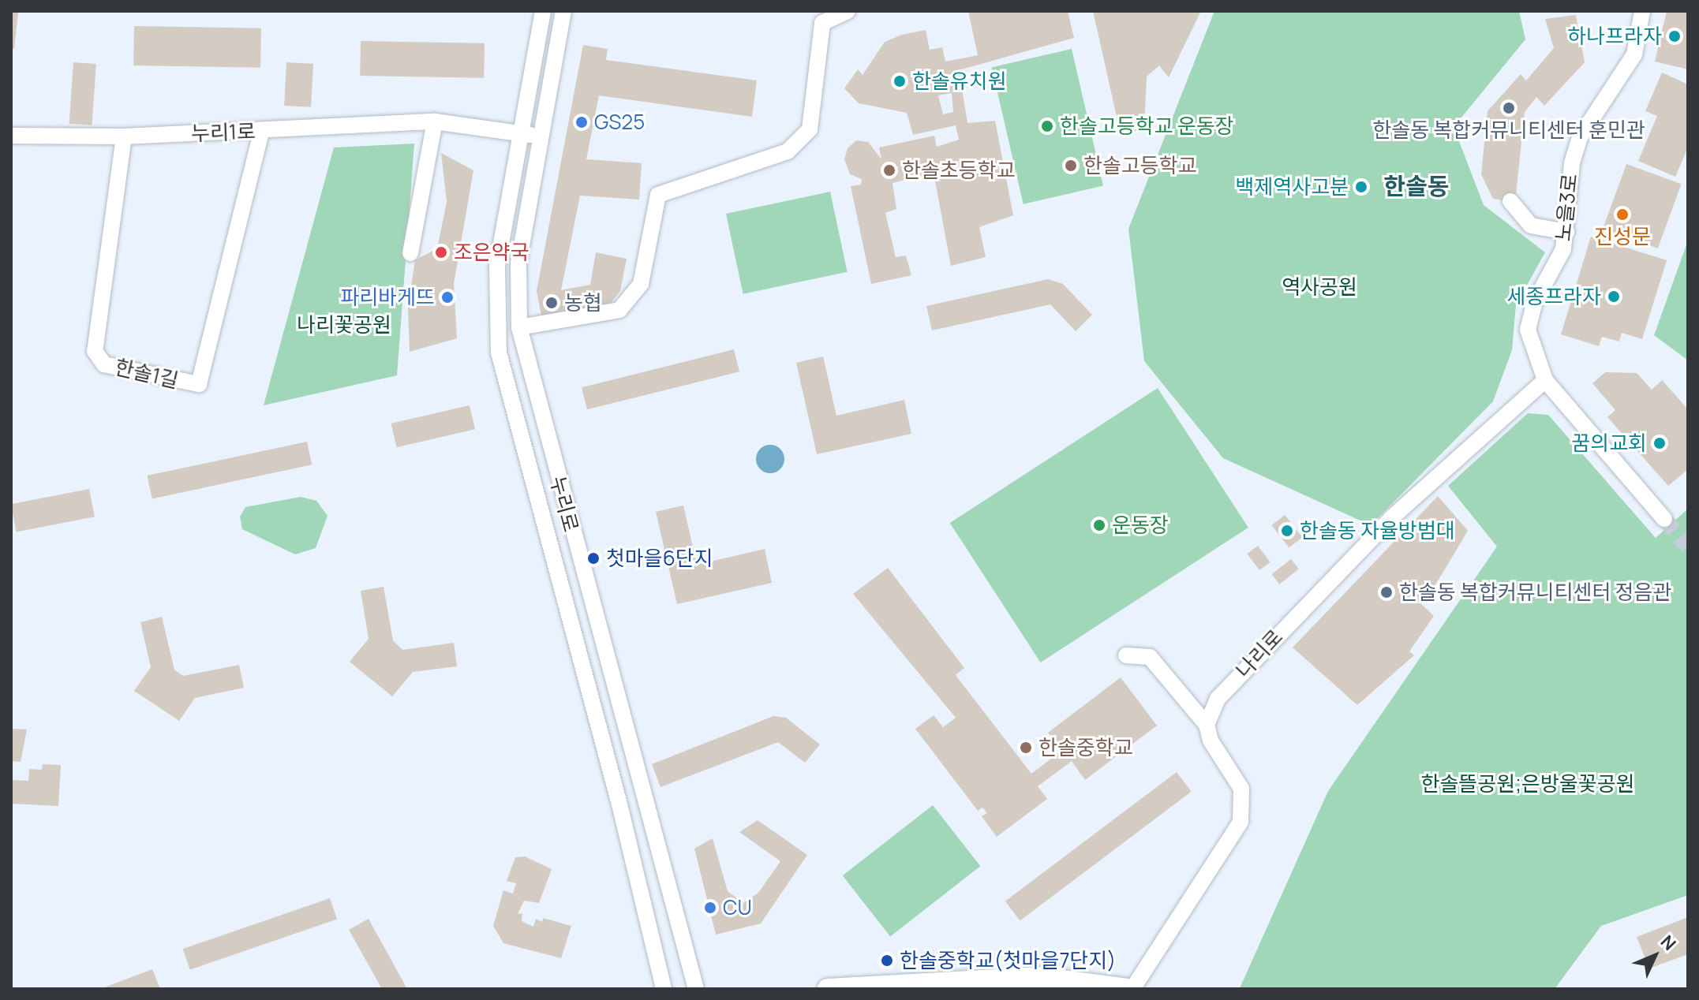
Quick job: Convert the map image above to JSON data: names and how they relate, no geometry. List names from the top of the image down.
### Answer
{
  "streets": {
    "street": [
      "누리1로",
      "노을3로",
      "한솔1길",
      "누리로",
      "나리로"
    ]
  },
  "crossings": [
    ["누리1로", "한솔1길"],
    ["누리1로", "누리로"],
    ["노을3로", "나리로"]
  ],
  "districts": ["한솔동"],
  "parks": ["역사공원", "나리꽃공원", "한솔뜰공원;은방울꽃공원"],
  "places": [
    "하나프라자",
    "한솔유치원",
    "한솔동 복합커뮤니티센터 훈민관",
    "GS25",
    "한솔고등학교 운동장",
    "한솔고등학교",
    "한솔초등학교",
    "백제역사고분",
    "진성문",
    "조은약국",
    "세종프라자",
    "파리바게뜨",
    "농협",
    "꿈의교회",
    "운동장",
    "한솔동 자율방범대",
    "첫마을6단지",
    "한솔동 복합커뮤니티센터 정음관",
    "한솔중학교",
    "CU",
    "한솔중학교(첫마을7단지)"
  ],
  "north": "top right"
}
